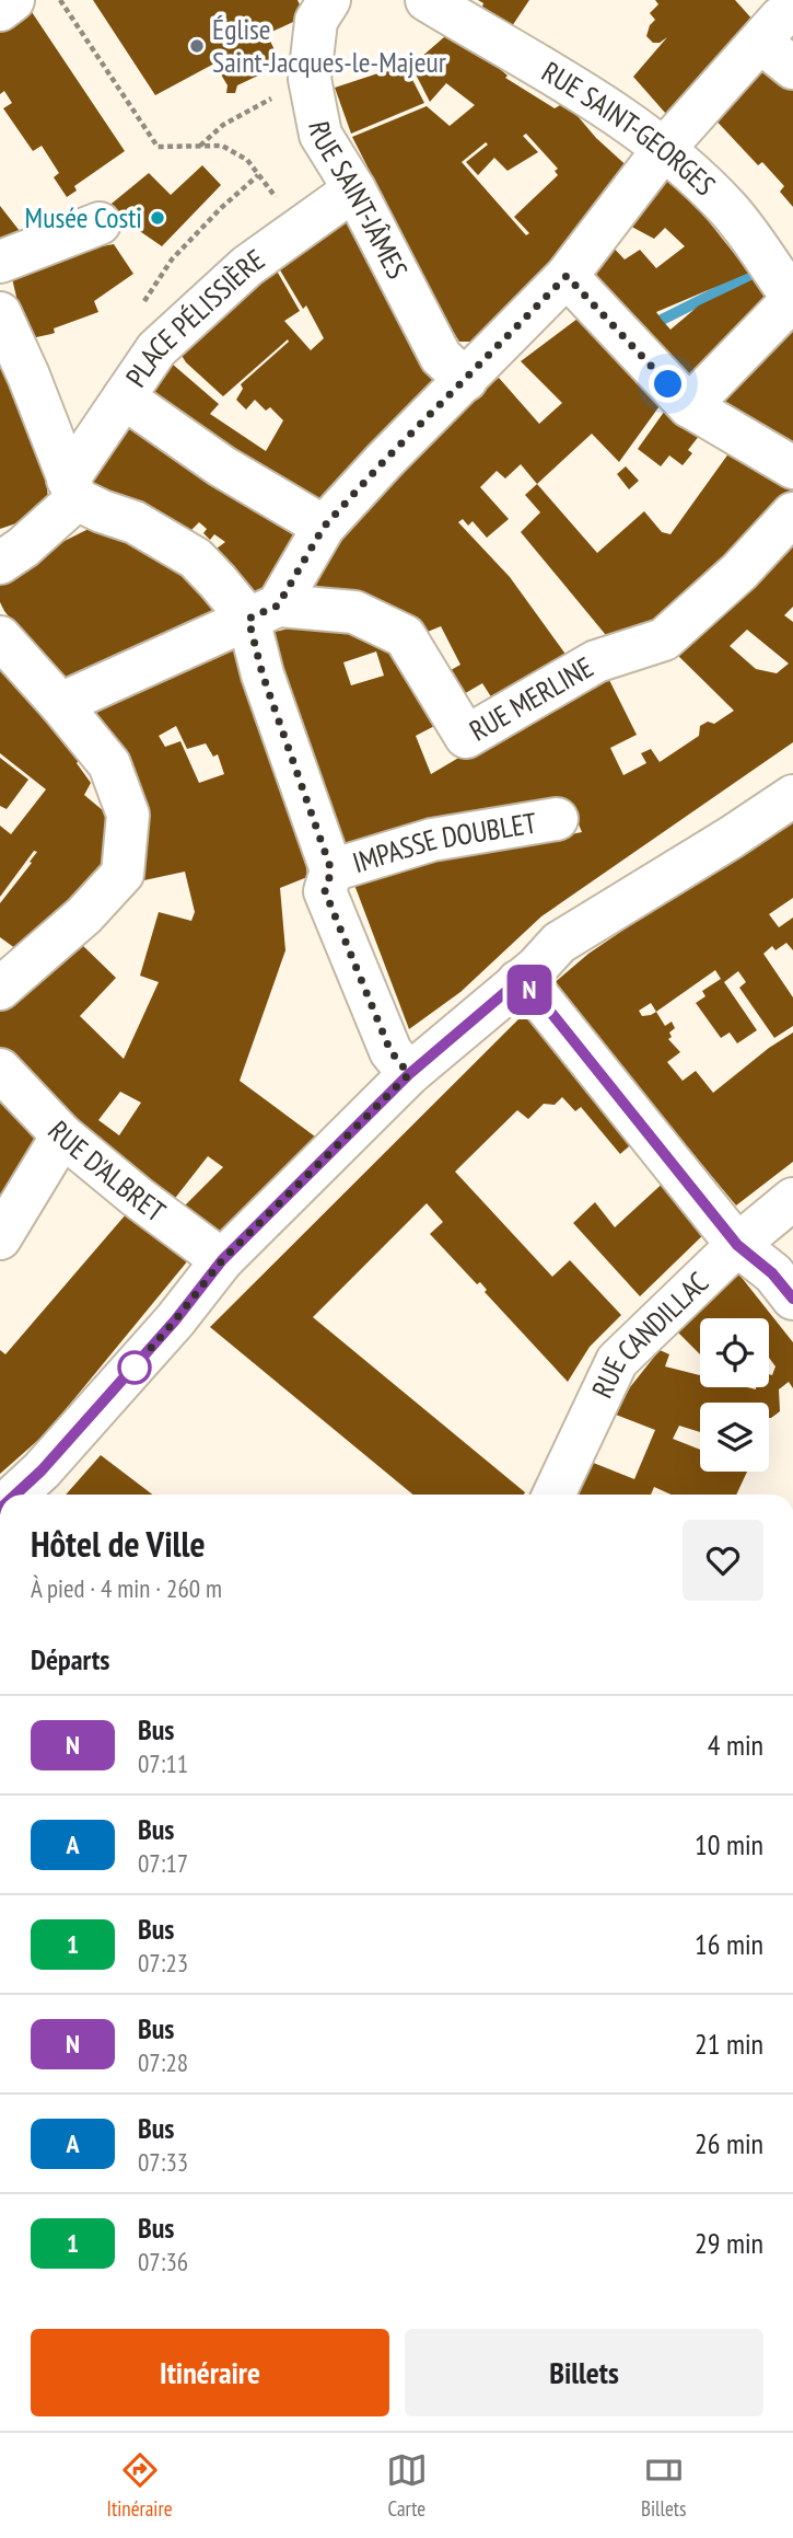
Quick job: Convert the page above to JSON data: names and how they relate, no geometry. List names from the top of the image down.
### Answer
{
  "streets": {
    "street": [
      "RUE SAINT-GEORGES",
      "RUE SAINT-JÂMES",
      "PLACE PÉLISSIÈRE",
      "RUE MERLINE",
      "IMPASSE DOUBLET",
      "RUE D'ALBRET",
      "RUE CANDILLAC"
    ]
  },
  "crossings": [
    ["RUE SAINT-JÂMES", "PLACE PÉLISSIÈRE"]
  ],
  "places": ["Église Saint-Jacques-le-Majeur", "Musée Costi"],
  "lines": ["bus line N"],
  "page": {
    "on_map": "N",
    "heading": [
      ["Hôtel de Ville", "À pied · 4 min · 260 m"],
      "Départs"
    ],
    "list": [
      {
        "mark": "N",
        "name": "Bus",
        "note": "07:11",
        "value": "4 min"
      },
      {
        "mark": "A",
        "name": "Bus",
        "note": "07:17",
        "value": "10 min"
      },
      {
        "mark": "1",
        "name": "Bus",
        "note": "07:23",
        "value": "16 min"
      },
      {
        "mark": "N",
        "name": "Bus",
        "note": "07:28",
        "value": "21 min"
      },
      {
        "mark": "A",
        "name": "Bus",
        "note": "07:33",
        "value": "26 min"
      },
      {
        "mark": "1",
        "name": "Bus",
        "note": "07:36",
        "value": "29 min"
      }
    ],
    "buttons": ["Itinéraire", "Billets"],
    "tabs": ["Itinéraire", "Carte", "Billets"]
  }
}
